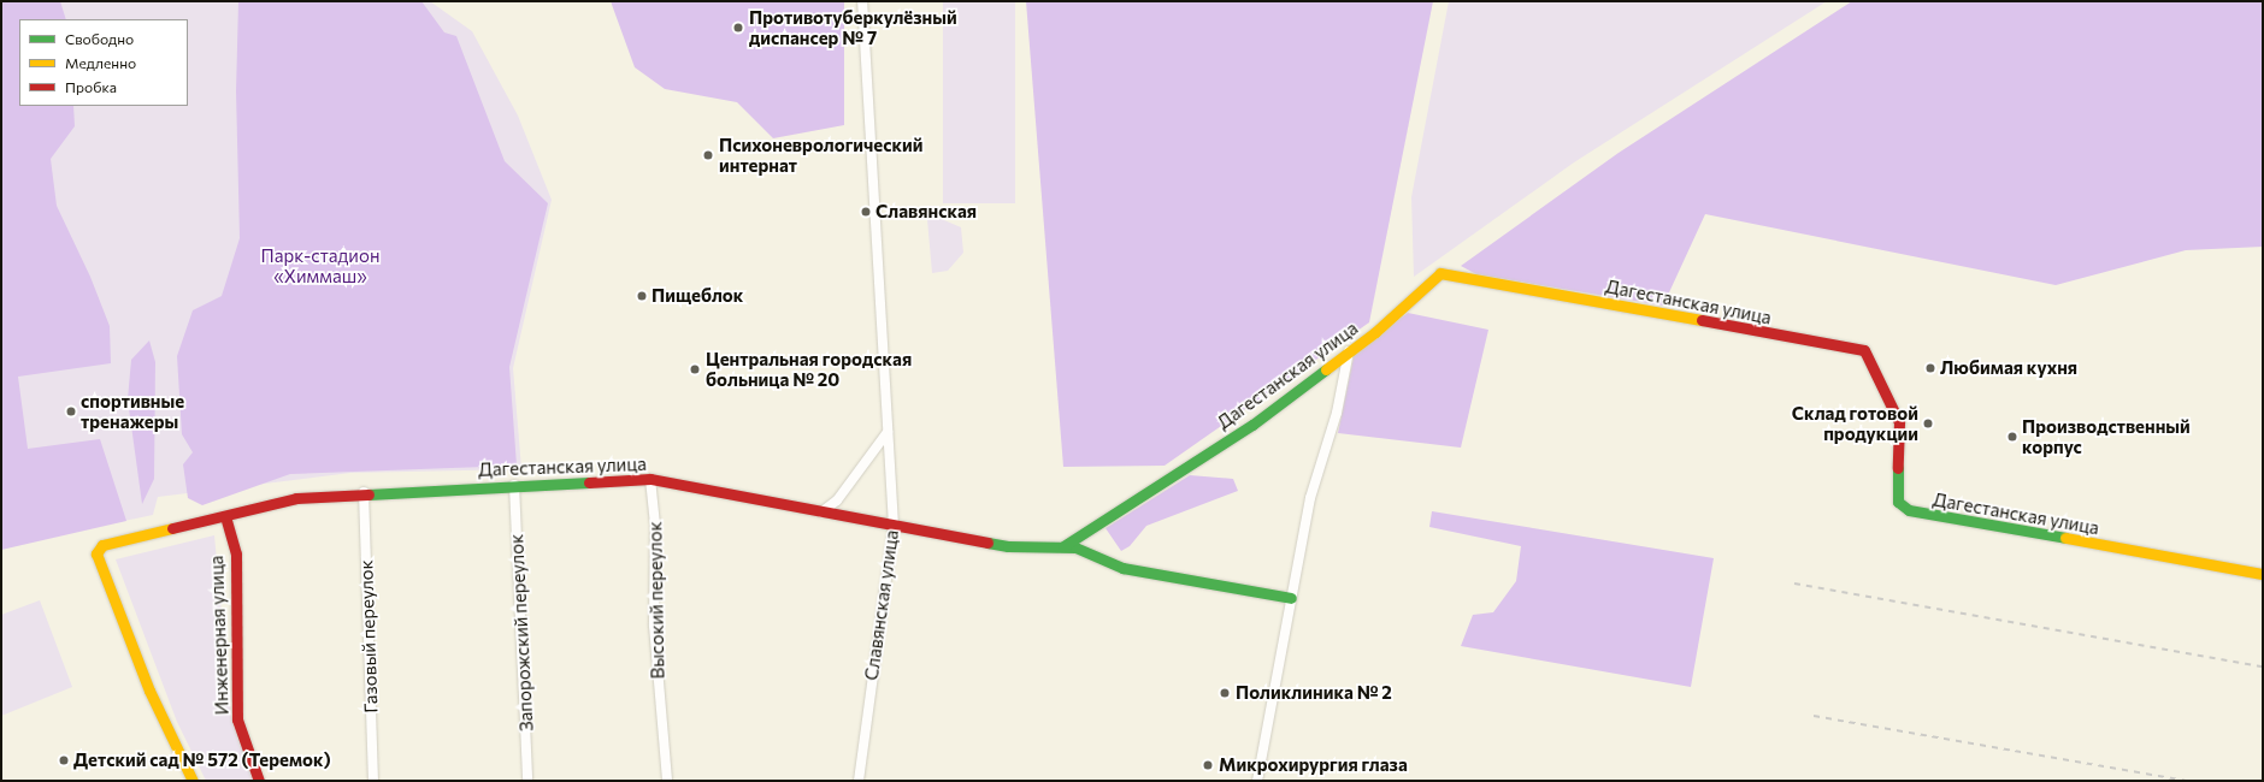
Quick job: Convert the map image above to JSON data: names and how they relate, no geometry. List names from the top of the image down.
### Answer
{
  "streets": {
    "street": [
      "Дагестанская улица",
      "Высокий переулок",
      "Славянская улица",
      "Запорожский переулок",
      "Инженерная улица",
      "Газовый переулок"
    ]
  },
  "crossings": [
    ["Дагестанская улица", "Высокий переулок"],
    ["Дагестанская улица", "Славянская улица"],
    ["Дагестанская улица", "Запорожский переулок"],
    ["Дагестанская улица", "Инженерная улица"],
    ["Дагестанская улица", "Газовый переулок"]
  ],
  "parks": ["Парк-стадион «Химмаш»"],
  "places": [
    "Противотуберкулёзный диспансер № 7",
    "Психоневрологический интернат",
    "Славянская",
    "Пищеблок",
    "Любимая кухня",
    "Центральная городская больница № 20",
    "спортивные тренажеры",
    "Склад готовой продукции",
    "Производственный корпус",
    "Поликлиника № 2",
    "Детский сад № 572 (Теремок)",
    "Микрохирургия глаза"
  ],
  "legend": ["Свободно", "Медленно", "Пробка"]
}
